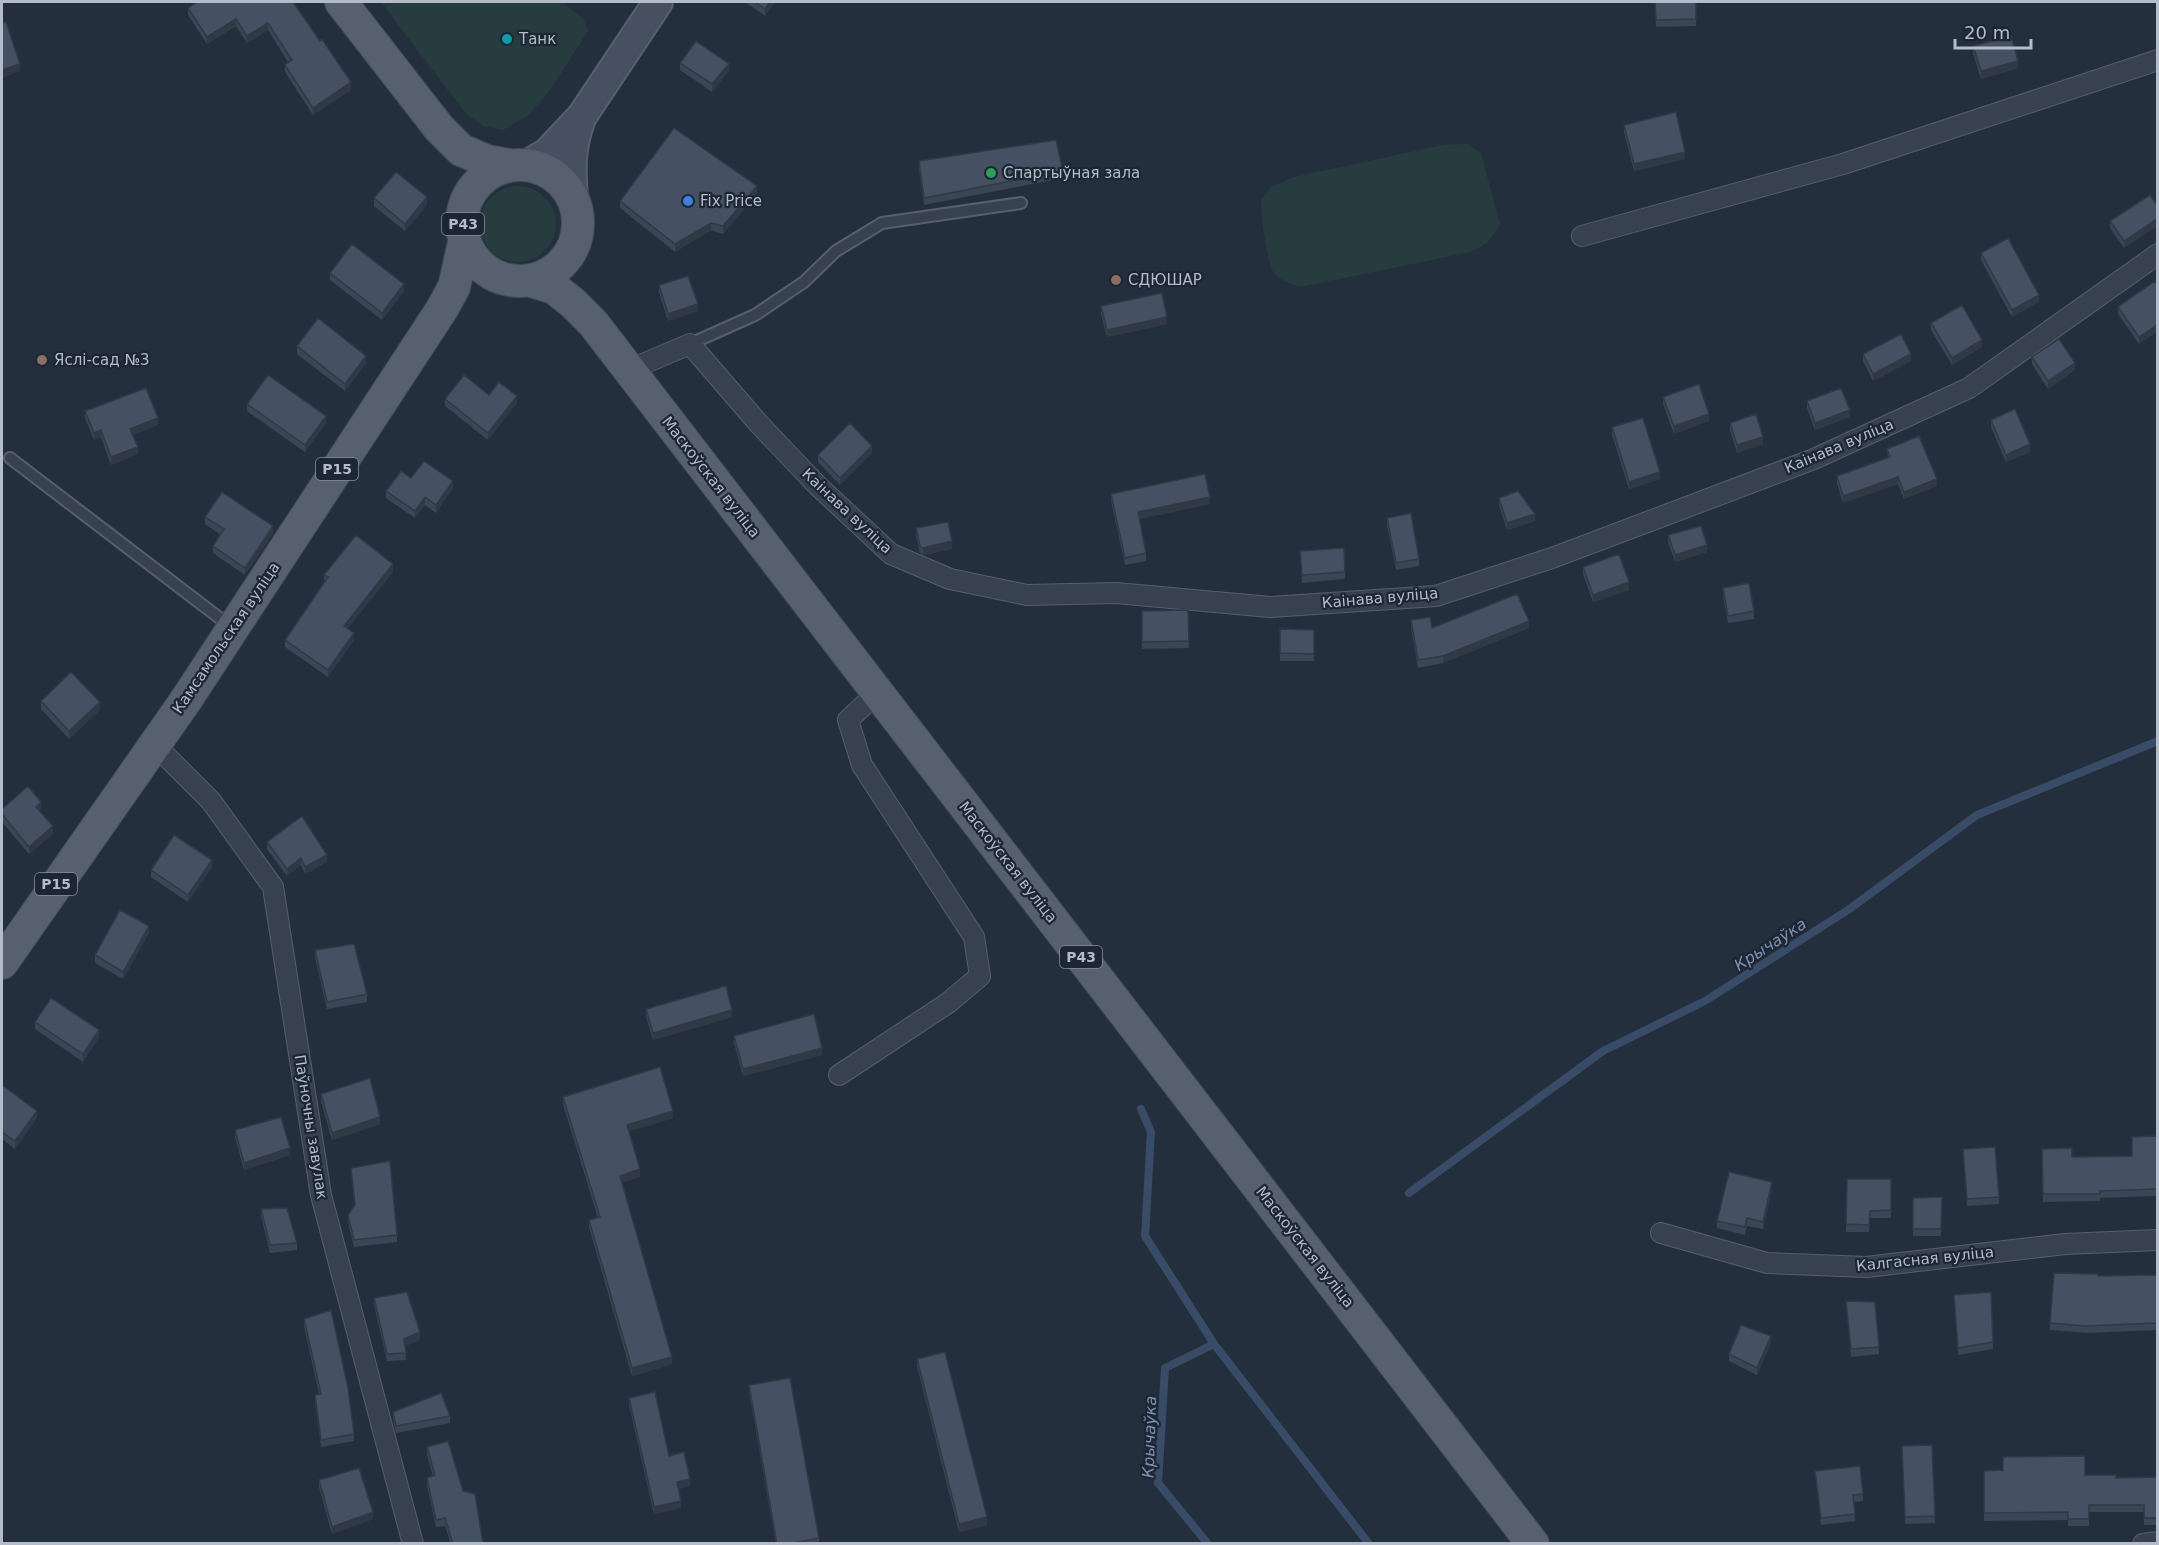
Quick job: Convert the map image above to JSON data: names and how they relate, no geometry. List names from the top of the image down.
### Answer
{
  "streets": {
    "main road": [
      "Р43",
      "Р15",
      "Маскоўская вуліца",
      "Камсамольская вуліца"
    ],
    "street": ["Каінава вуліца", "Паўночны завулак", "Калгасная вуліца"]
  },
  "crossings": [
    ["Р43", "Маскоўская вуліца"],
    ["Р43", "Камсамольская вуліца"],
    ["Маскоўская вуліца", "Камсамольская вуліца"],
    ["Камсамольская вуліца", "Паўночны завулак"]
  ],
  "water": ["Крычаўка"],
  "places": [
    "Танк",
    "Спартыўная зала",
    "Fix Price",
    "СДЮШАР",
    "Яслі-сад №3"
  ],
  "scale_bar": "20 m"
}
